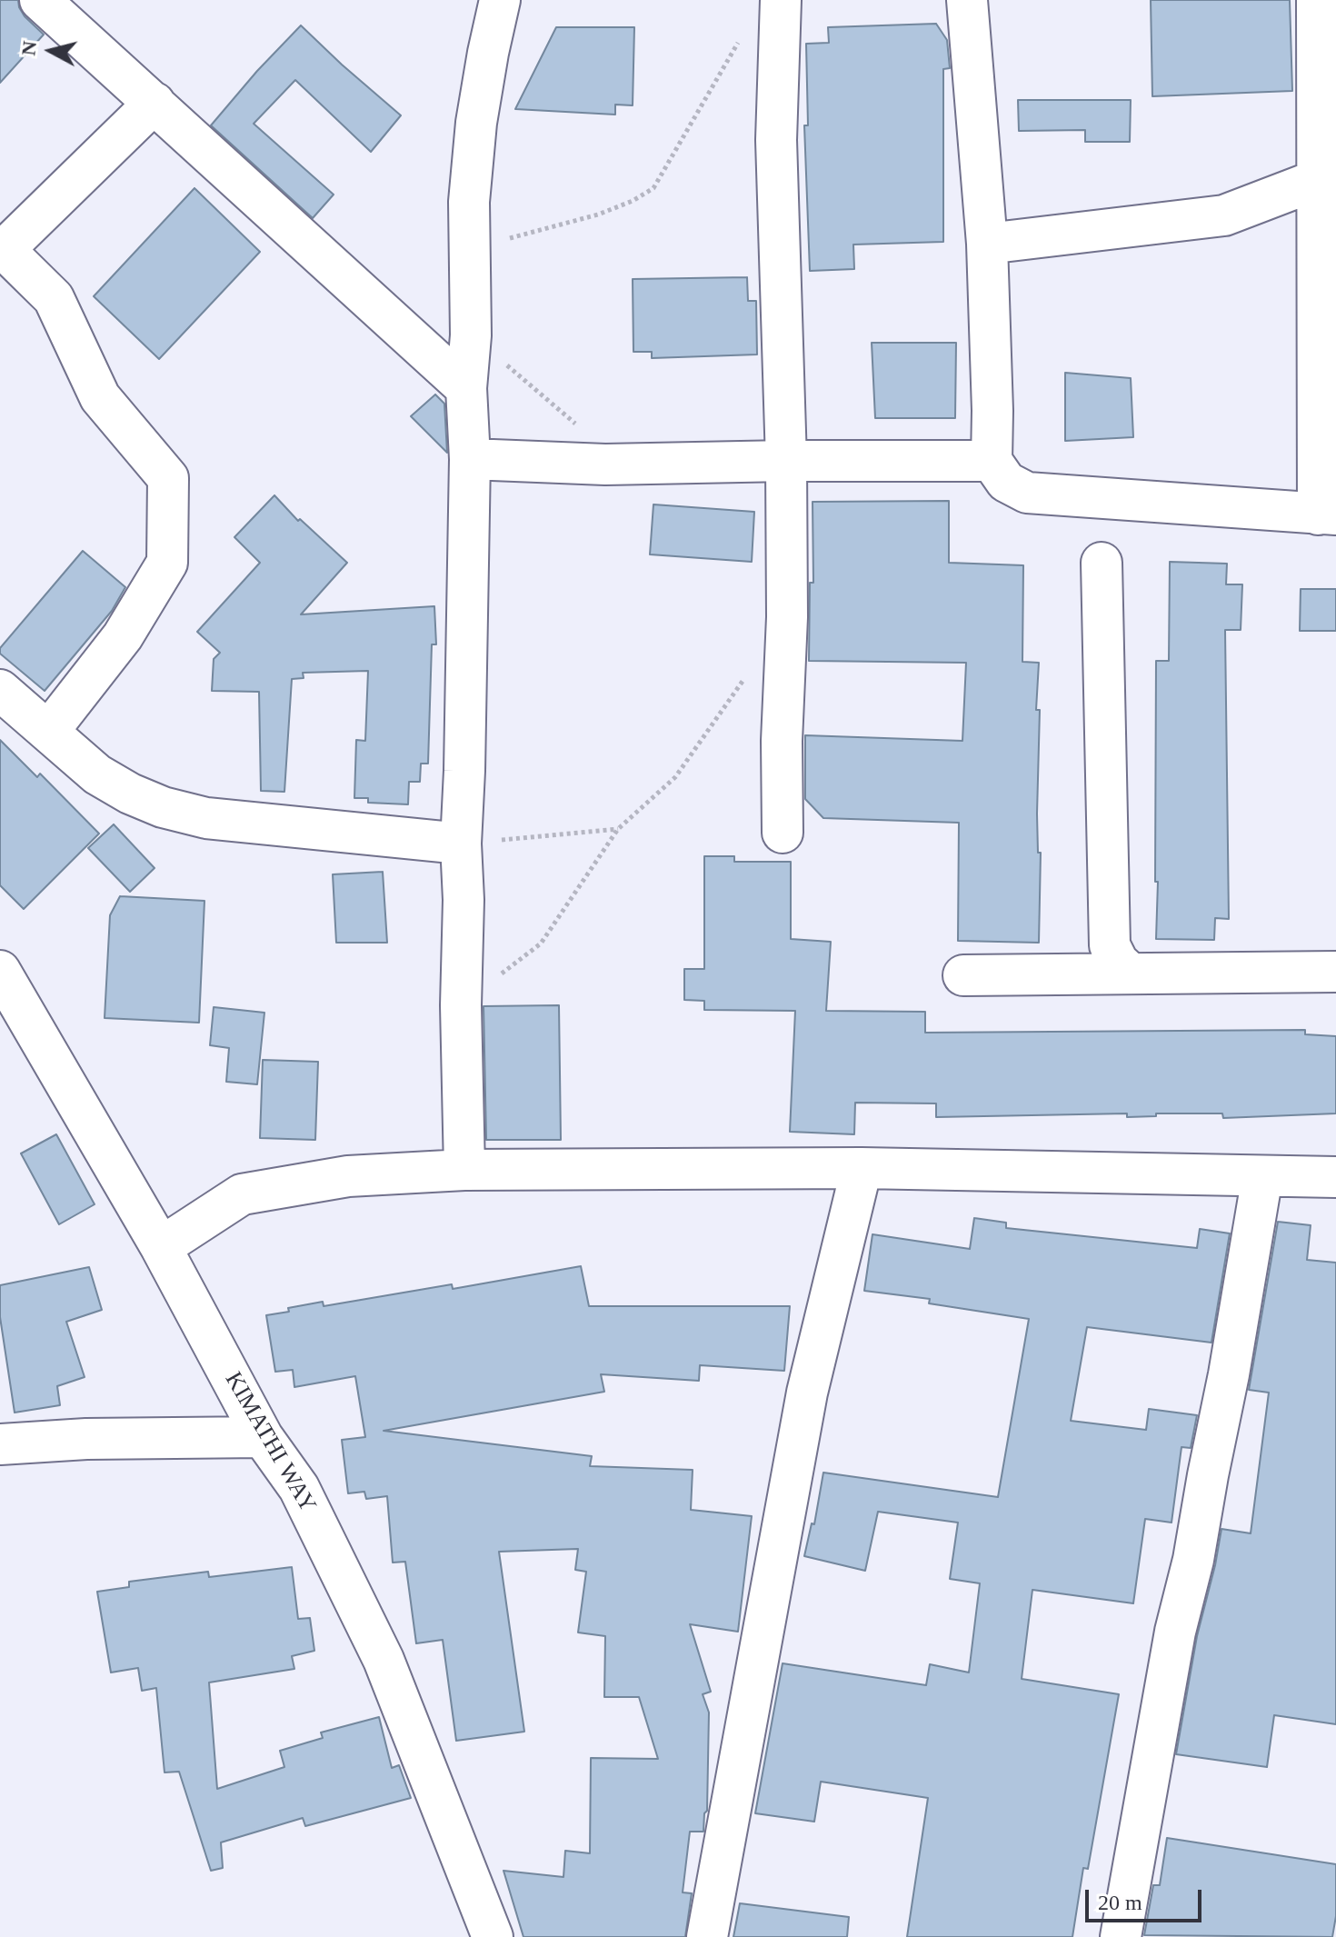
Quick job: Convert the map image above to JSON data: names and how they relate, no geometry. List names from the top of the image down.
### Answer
{
  "streets": {
    "street": ["KIMATHI WAY"]
  },
  "scale_bar": "20 m",
  "north": "left"
}
